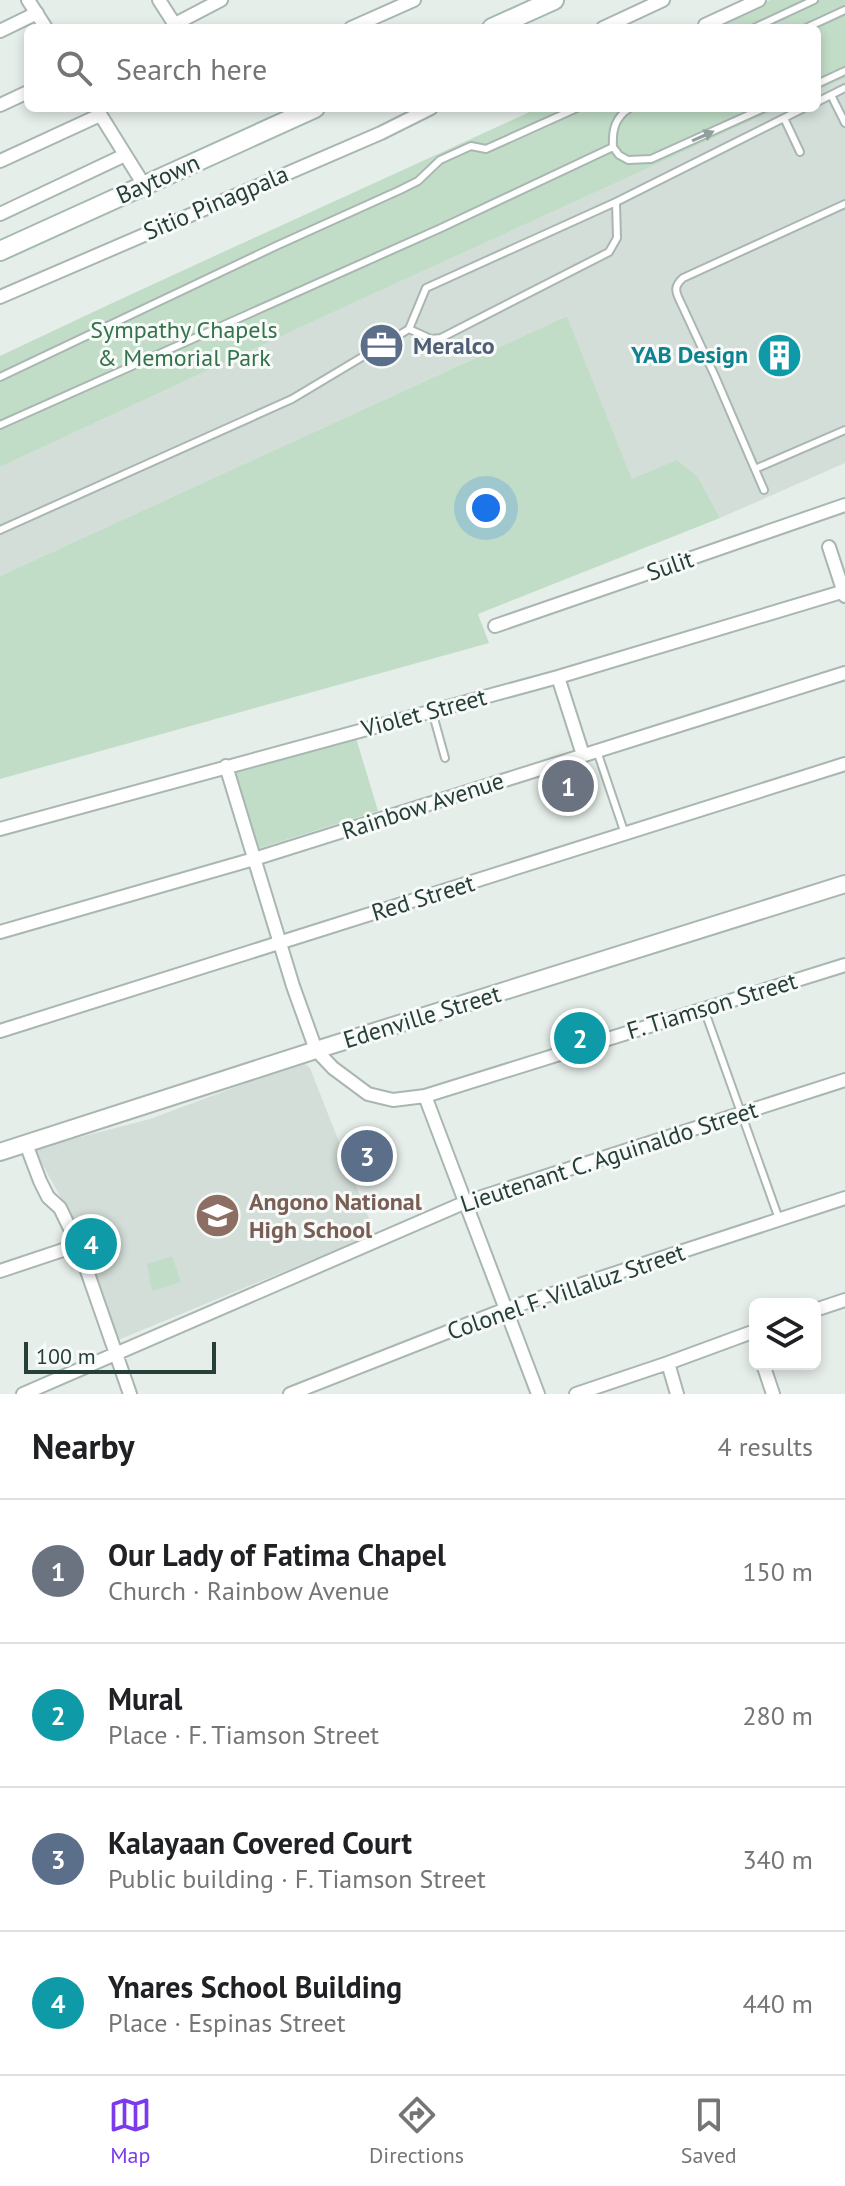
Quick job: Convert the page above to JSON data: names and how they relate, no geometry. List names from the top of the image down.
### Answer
{
  "streets": {
    "main road": ["Baytown"],
    "street": [
      "Sitio Pinagpala",
      "Sulit",
      "Violet Street",
      "Rainbow Avenue",
      "Red Street",
      "F. Tiamson Street",
      "Edenville Street",
      "Lieutenant C. Aguinaldo Street",
      "Colonel F. Villaluz Street"
    ]
  },
  "crossings": [
    ["F. Tiamson Street", "Edenville Street"]
  ],
  "parks": ["Sympathy Chapels & Memorial Park"],
  "places": {
    "office": ["Meralco"],
    "building": ["YAB Design"],
    "school or university": ["Angono National High School"]
  },
  "scale_bar": "100 m",
  "page": {
    "search": "Search here",
    "pins": [
      "1",
      "2",
      "3",
      "4"
    ],
    "scale": "100 m",
    "heading": ["Nearby", "4 results"],
    "list": [
      {
        "mark": "1",
        "name": "Our Lady of Fatima Chapel",
        "note": "Church · Rainbow Avenue",
        "value": "150 m"
      },
      {
        "mark": "2",
        "name": "Mural",
        "note": "Place · F. Tiamson Street",
        "value": "280 m"
      },
      {
        "mark": "3",
        "name": "Kalayaan Covered Court",
        "note": "Public building · F. Tiamson Street",
        "value": "340 m"
      },
      {
        "mark": "4",
        "name": "Ynares School Building",
        "note": "Place · Espinas Street",
        "value": "440 m"
      }
    ],
    "nav": ["Map", "Directions", "Saved"]
  }
}
